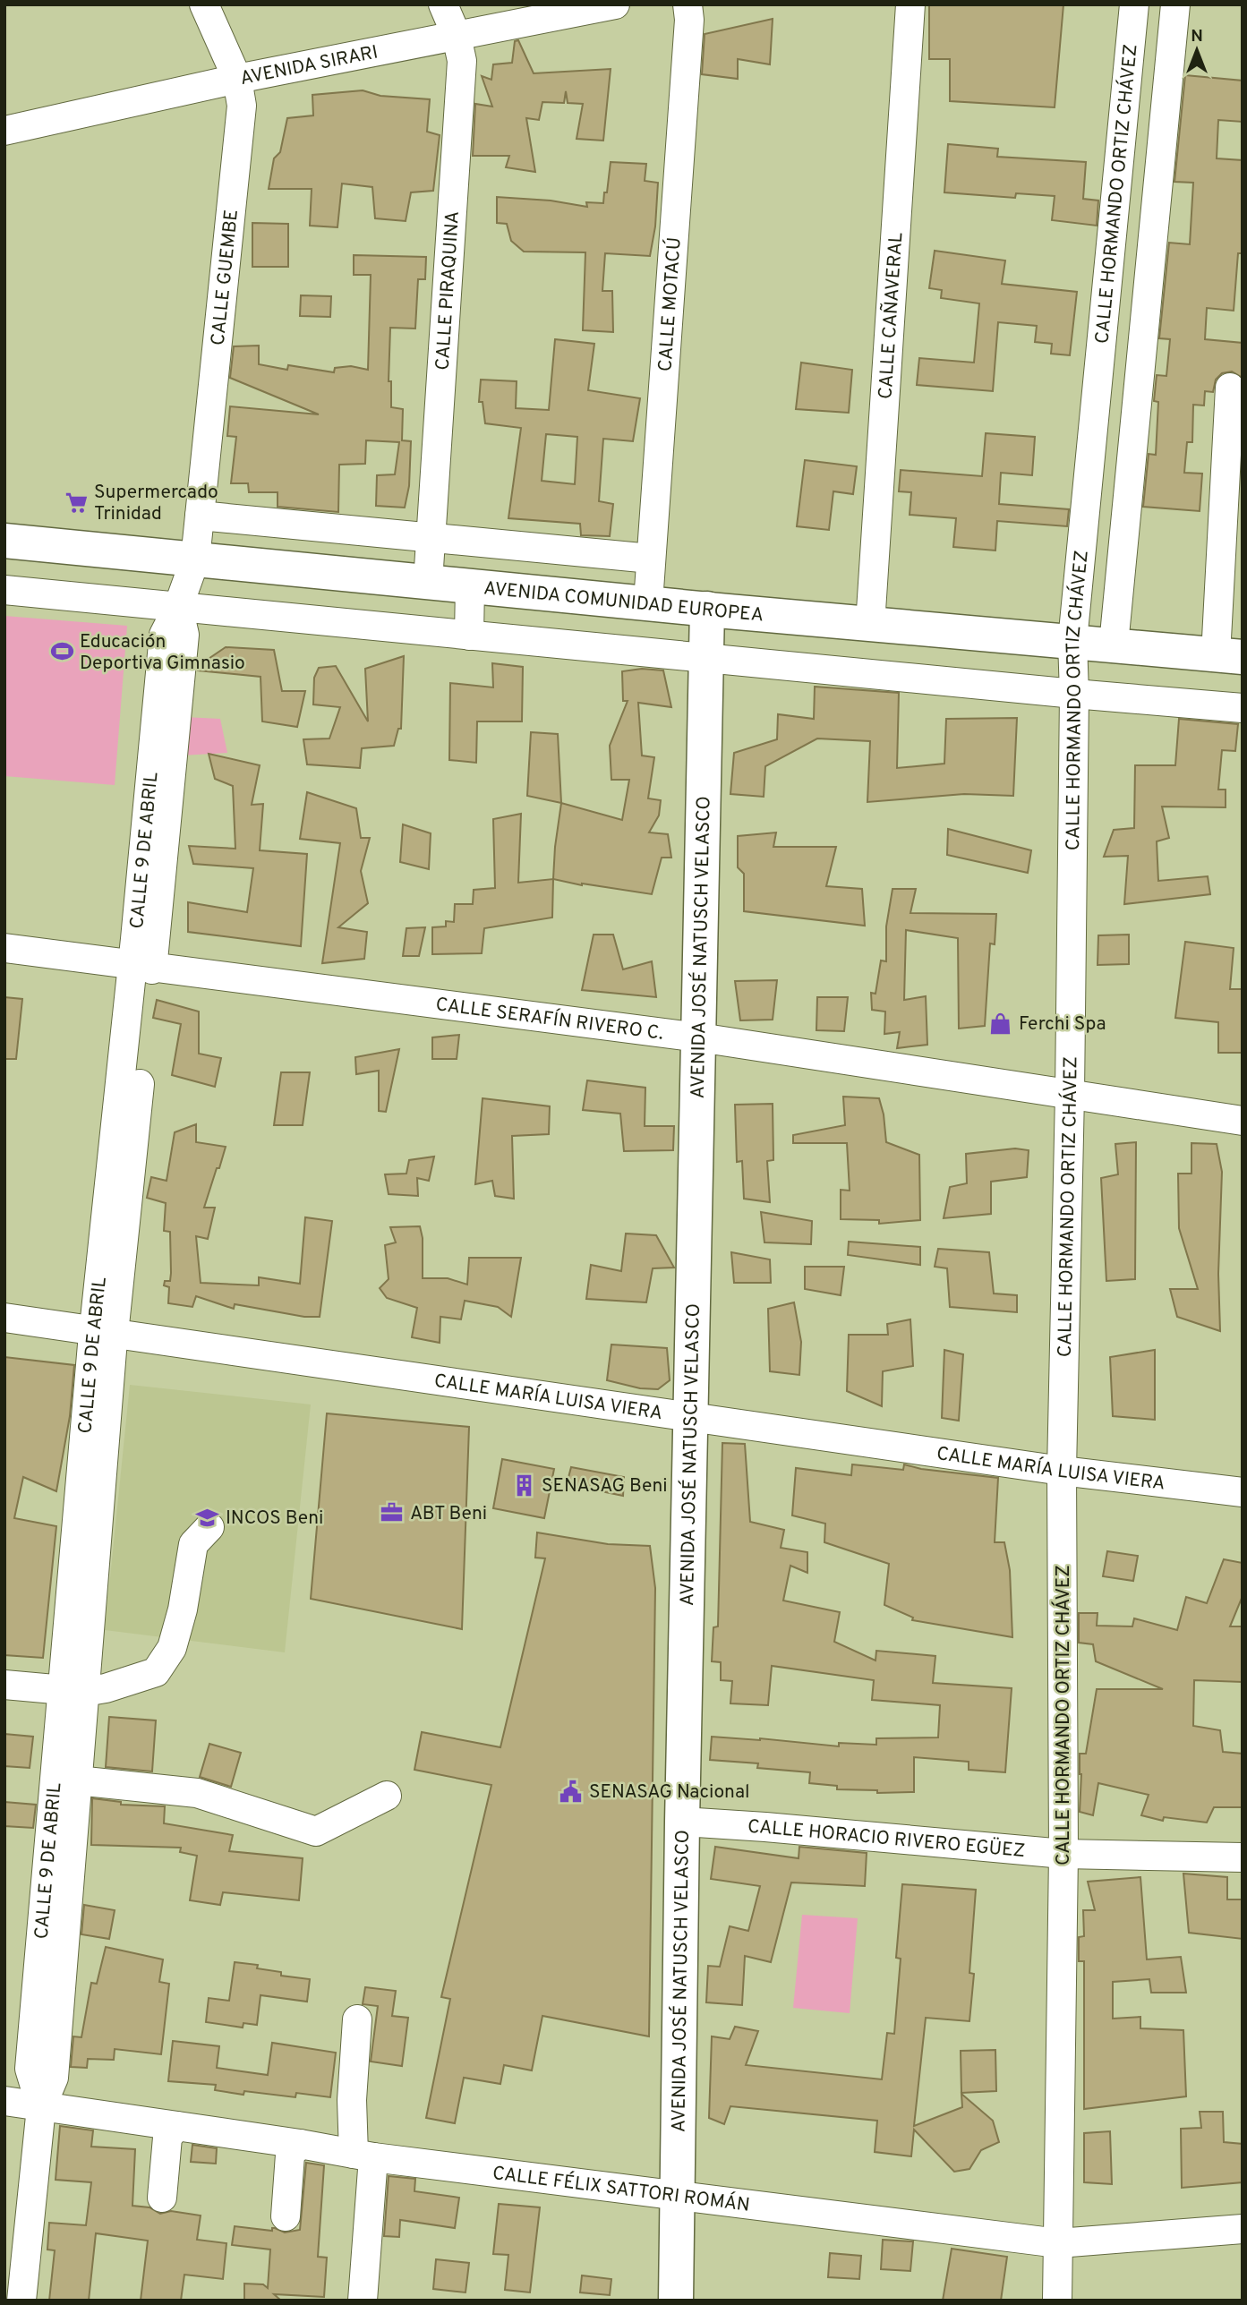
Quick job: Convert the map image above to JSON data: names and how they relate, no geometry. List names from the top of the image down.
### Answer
{
  "streets": {
    "main road": ["AVENIDA COMUNIDAD EUROPEA", "AVENIDA JOSÉ NATUSCH VELASCO"],
    "street": [
      "AVENIDA SIRARI",
      "CALLE HORMANDO ORTIZ CHÁVEZ",
      "CALLE GUEMBE",
      "CALLE PIRAQUINA",
      "CALLE MOTACÚ",
      "CALLE CAÑAVERAL",
      "CALLE 9 DE ABRIL",
      "CALLE SERAFÍN RIVERO C.",
      "CALLE MARÍA LUISA VIERA",
      "CALLE HORACIO RIVERO EGÜEZ",
      "CALLE FÉLIX SATTORI ROMÁN"
    ]
  },
  "crossings": [
    ["AVENIDA SIRARI", "CALLE GUEMBE"],
    ["AVENIDA SIRARI", "CALLE PIRAQUINA"],
    ["CALLE HORMANDO ORTIZ CHÁVEZ", "AVENIDA COMUNIDAD EUROPEA"],
    ["CALLE HORMANDO ORTIZ CHÁVEZ", "CALLE SERAFÍN RIVERO C."],
    ["CALLE HORMANDO ORTIZ CHÁVEZ", "CALLE MARÍA LUISA VIERA"],
    ["CALLE HORMANDO ORTIZ CHÁVEZ", "CALLE HORACIO RIVERO EGÜEZ"],
    ["CALLE HORMANDO ORTIZ CHÁVEZ", "CALLE FÉLIX SATTORI ROMÁN"],
    ["CALLE GUEMBE", "AVENIDA COMUNIDAD EUROPEA"],
    ["CALLE GUEMBE", "CALLE 9 DE ABRIL"],
    ["CALLE PIRAQUINA", "AVENIDA COMUNIDAD EUROPEA"],
    ["CALLE MOTACÚ", "AVENIDA COMUNIDAD EUROPEA"],
    ["CALLE CAÑAVERAL", "AVENIDA COMUNIDAD EUROPEA"],
    ["AVENIDA COMUNIDAD EUROPEA", "CALLE 9 DE ABRIL"],
    ["AVENIDA COMUNIDAD EUROPEA", "AVENIDA JOSÉ NATUSCH VELASCO"],
    ["CALLE 9 DE ABRIL", "CALLE SERAFÍN RIVERO C."],
    ["CALLE 9 DE ABRIL", "CALLE MARÍA LUISA VIERA"],
    ["CALLE 9 DE ABRIL", "CALLE FÉLIX SATTORI ROMÁN"],
    ["AVENIDA JOSÉ NATUSCH VELASCO", "CALLE SERAFÍN RIVERO C."],
    ["AVENIDA JOSÉ NATUSCH VELASCO", "CALLE MARÍA LUISA VIERA"],
    ["AVENIDA JOSÉ NATUSCH VELASCO", "CALLE HORACIO RIVERO EGÜEZ"],
    ["AVENIDA JOSÉ NATUSCH VELASCO", "CALLE FÉLIX SATTORI ROMÁN"]
  ],
  "places": {
    "supermarket": ["Supermercado Trinidad"],
    "sports": ["Educación Deportiva Gimnasio"],
    "shop": ["Ferchi Spa"],
    "building": ["SENASAG Beni"],
    "office": ["ABT Beni"],
    "school or university": ["INCOS Beni"],
    "public building": ["SENASAG Nacional"]
  },
  "north": "top"
}
